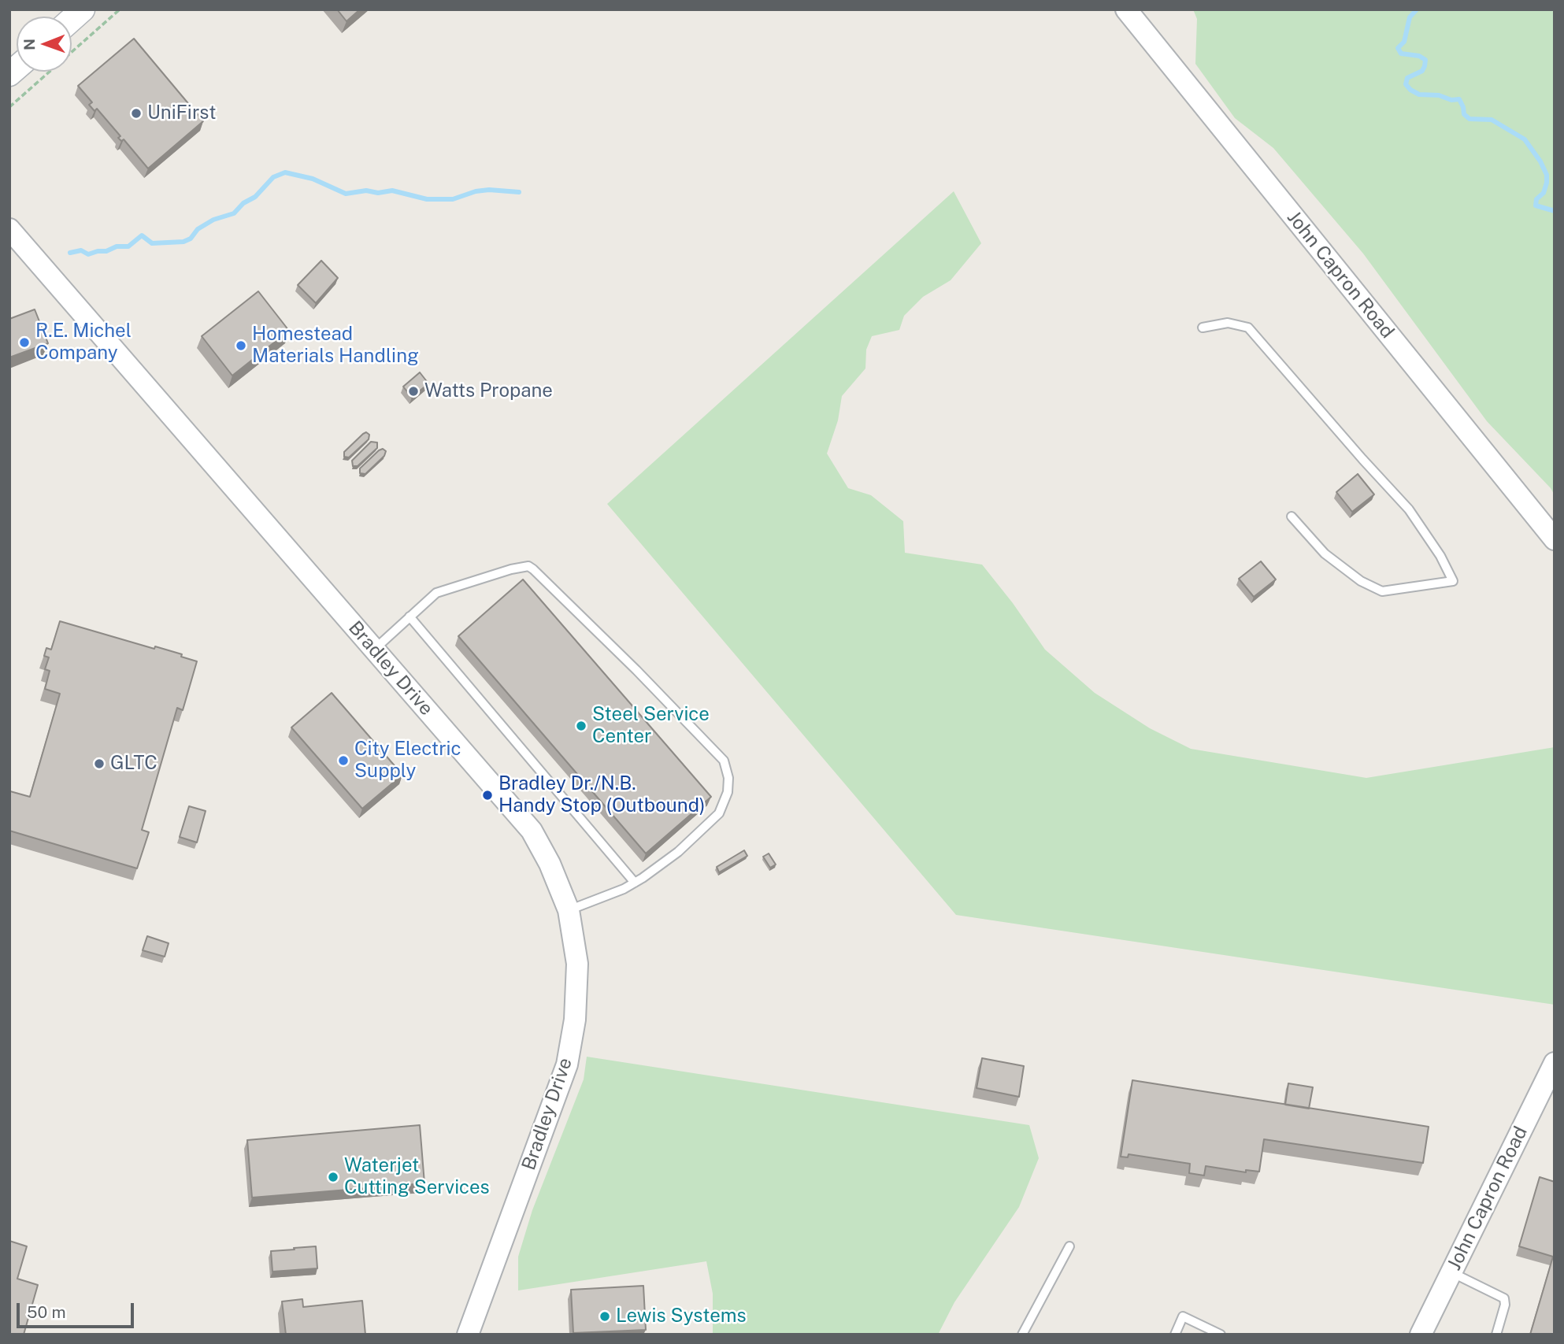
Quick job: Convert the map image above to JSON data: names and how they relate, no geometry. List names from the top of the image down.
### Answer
{
  "streets": {
    "street": ["John Capron Road", "Bradley Drive"]
  },
  "places": [
    "UniFirst",
    "R.E. Michel Company",
    "Homestead Materials Handling",
    "Watts Propane",
    "Steel Service Center",
    "City Electric Supply",
    "GLTC",
    "Bradley Dr./N.B. Handy Stop (Outbound)",
    "Waterjet Cutting Services",
    "Lewis Systems"
  ],
  "scale_bar": "50 m",
  "north": "left"
}
